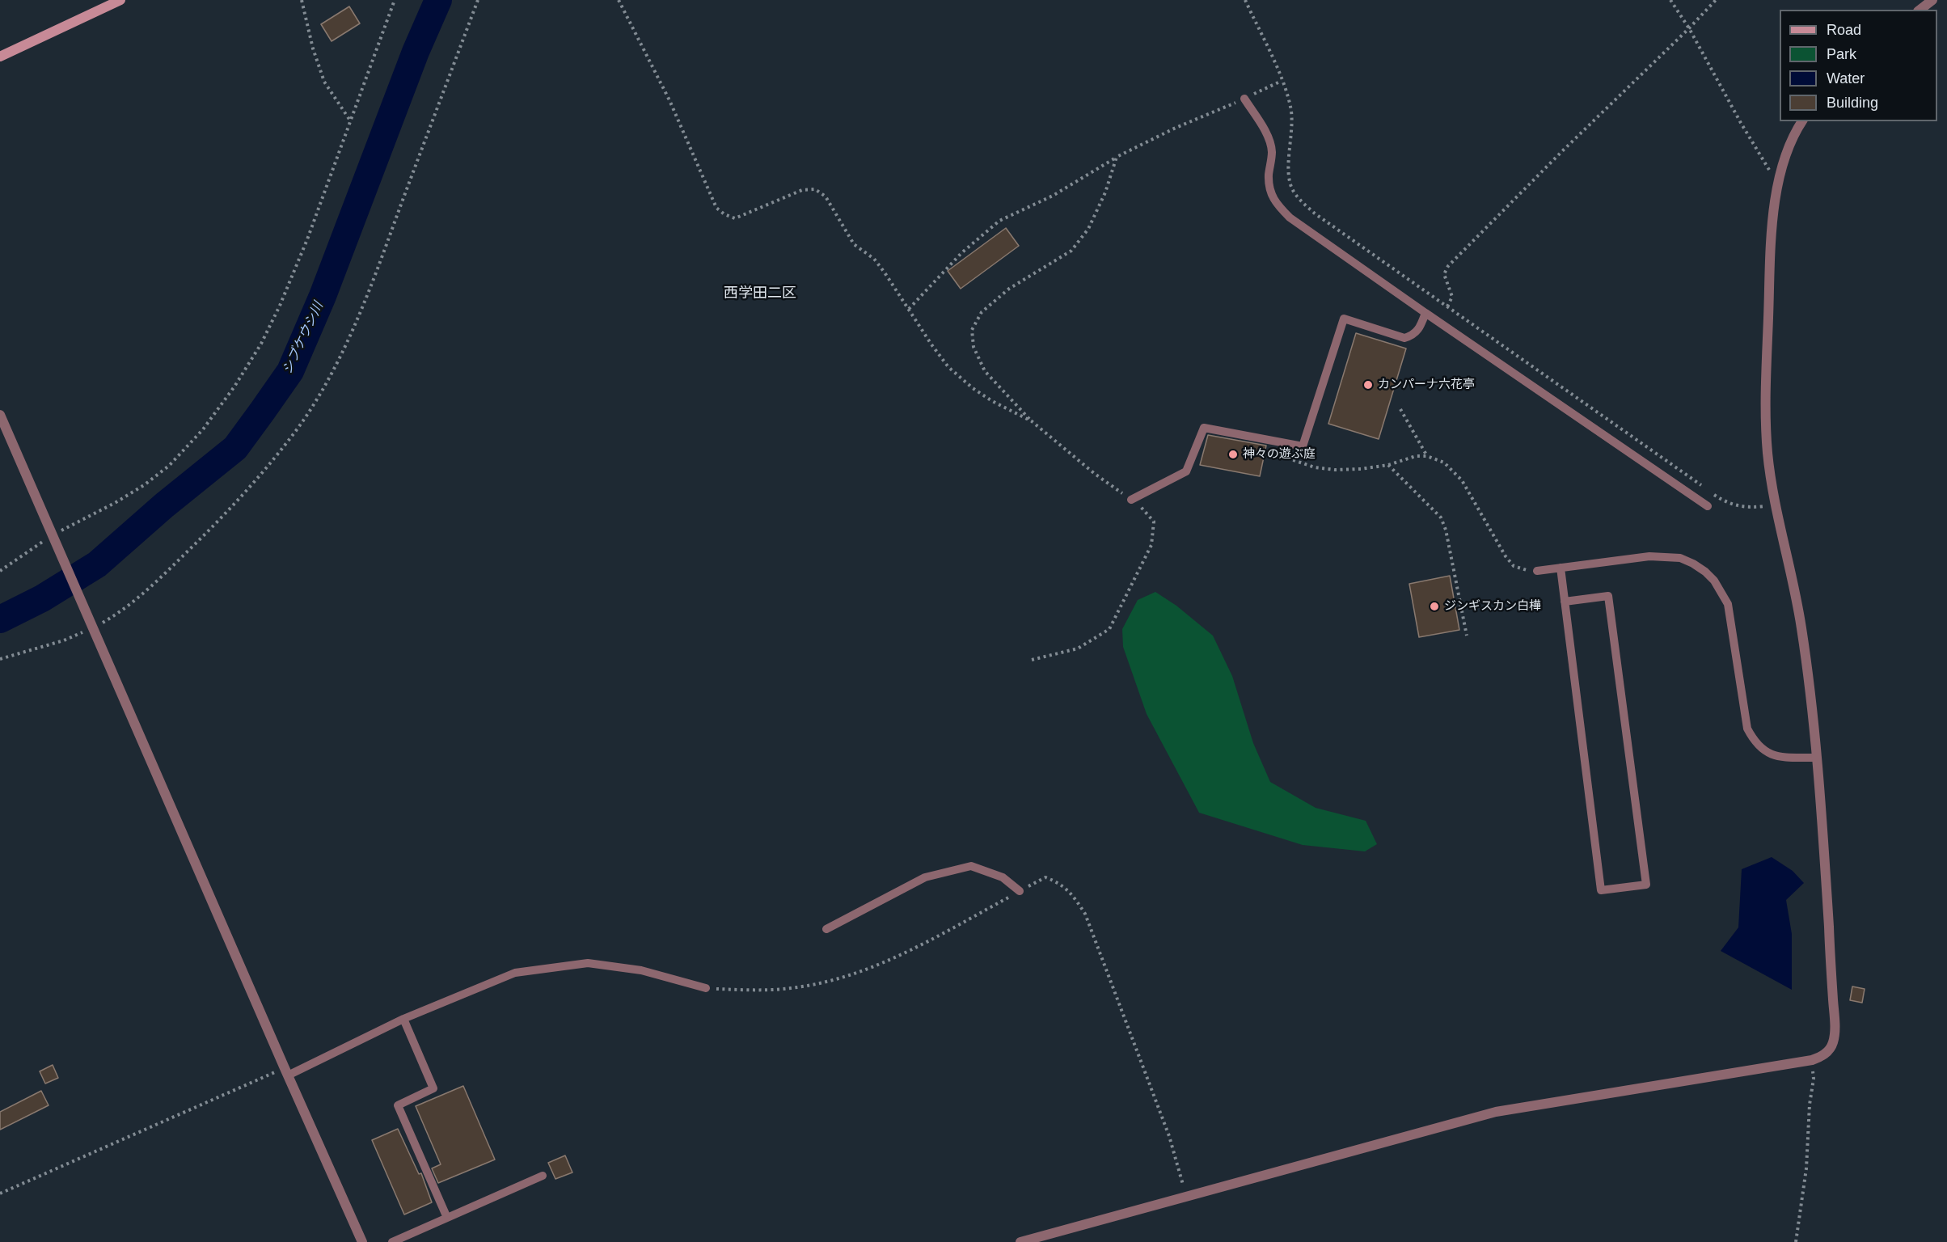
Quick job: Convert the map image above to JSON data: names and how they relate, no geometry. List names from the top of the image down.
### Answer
{
  "districts": ["西学田二区"],
  "water": ["シブケウシ川"],
  "places": ["カンパーナ六花亭", "神々の遊ぶ庭", "ジンギスカン白樺"],
  "legend": [
    "Road",
    "Park",
    "Water",
    "Building"
  ]
}
